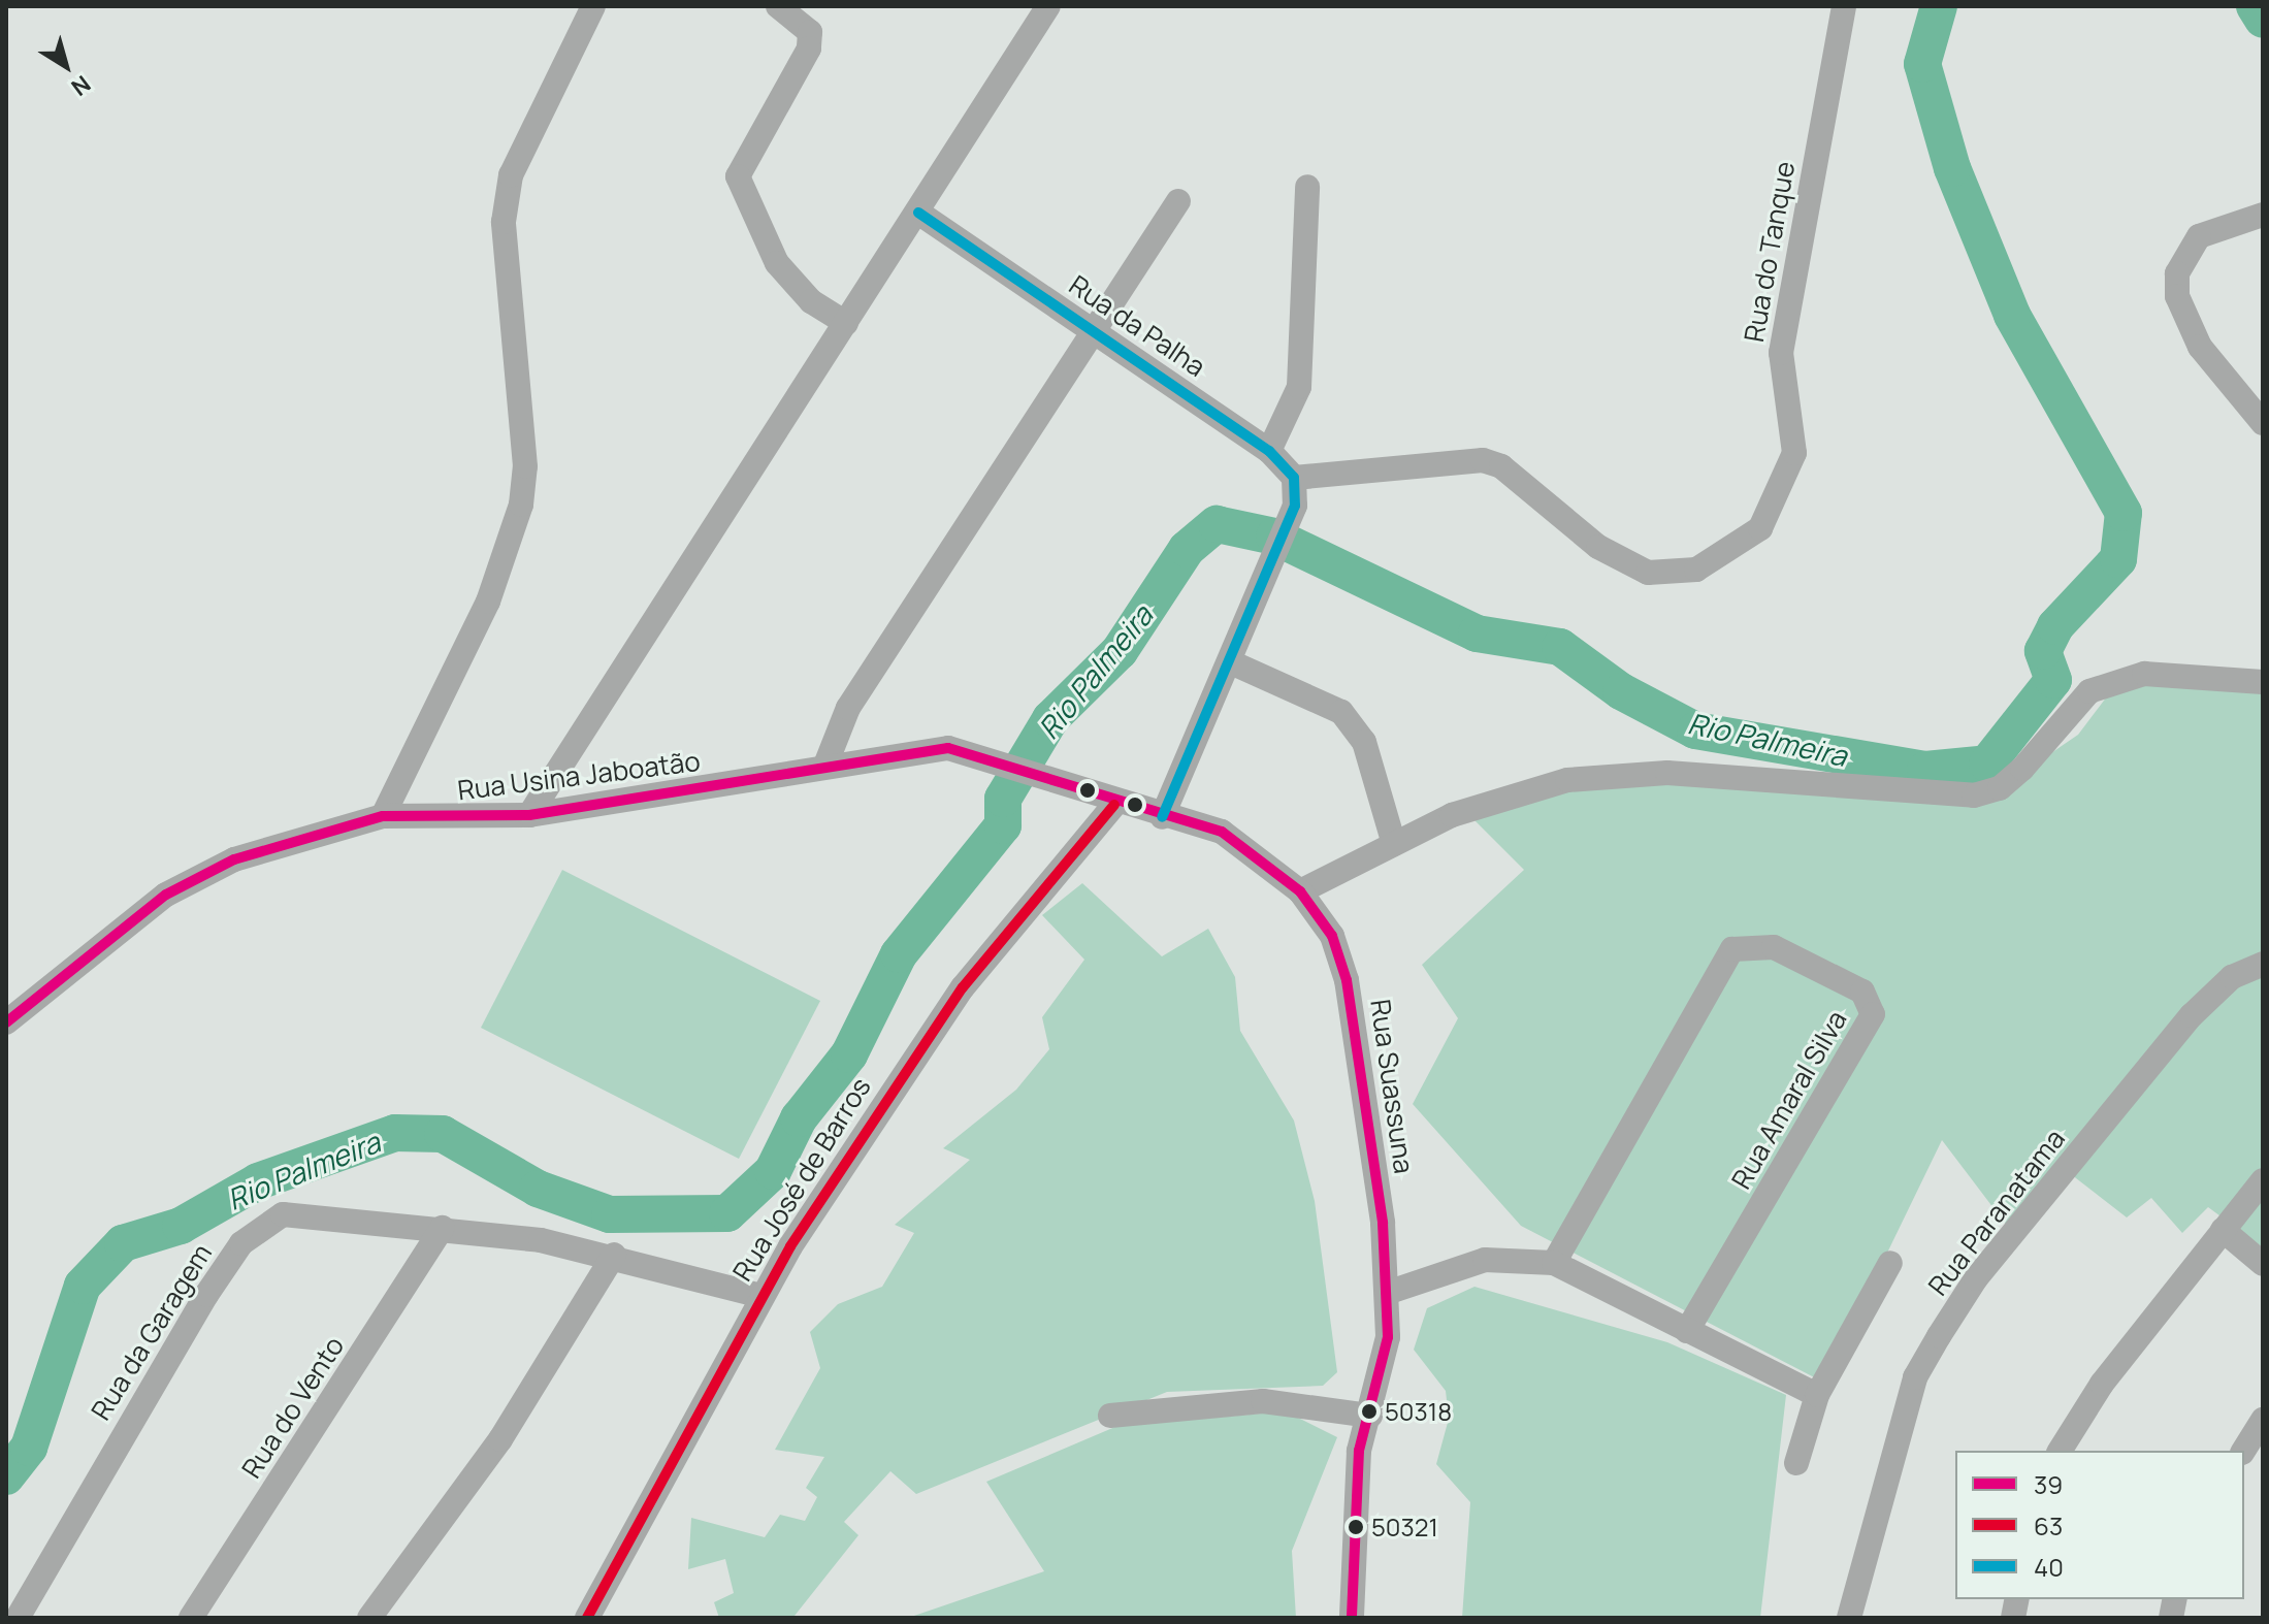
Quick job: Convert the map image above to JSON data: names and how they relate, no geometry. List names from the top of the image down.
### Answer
{
  "streets": {
    "street": [
      "Rua do Tanque",
      "Rua da Palha",
      "Rua Usina Jaboatão",
      "Rua Suassuna",
      "Rua Amaral Silva",
      "Rua José de Barros",
      "Rua Paranatama",
      "Rua da Garagem",
      "Rua do Vento"
    ]
  },
  "crossings": [
    ["Rua do Tanque", "Rua da Palha"],
    ["Rua Usina Jaboatão", "Rua Suassuna"],
    ["Rua Suassuna", "Rua José de Barros"],
    ["Rua José de Barros", "Rua da Garagem"],
    ["Rua da Garagem", "Rua do Vento"]
  ],
  "water": ["Rio Palmeira"],
  "places": ["50318", "50321"],
  "lines": ["transit line 40", "transit line 39", "transit line 63"],
  "legend": ["39", "63", "40"],
  "north": "bottom right"
}
